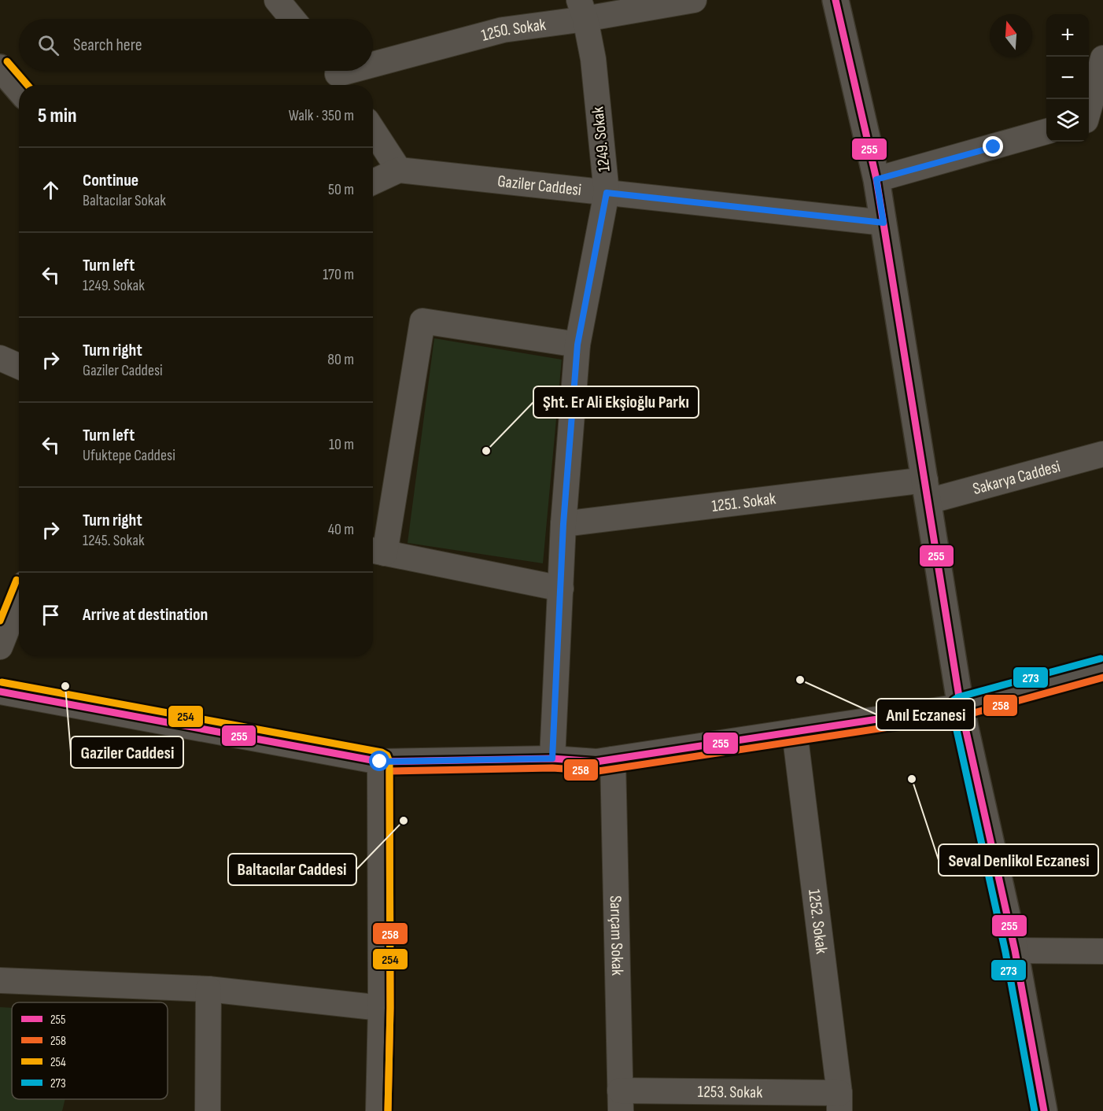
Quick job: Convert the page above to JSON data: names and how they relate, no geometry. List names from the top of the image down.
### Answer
{
  "streets": {
    "street": [
      "1250. Sokak",
      "1249. Sokak",
      "Gaziler Caddesi",
      "Sakarya Caddesi",
      "1251. Sokak",
      "1252. Sokak",
      "Sarıçam Sokak",
      "1253. Sokak"
    ]
  },
  "crossings": [
    ["1250. Sokak", "1249. Sokak"],
    ["1249. Sokak", "Gaziler Caddesi"],
    ["1249. Sokak", "1251. Sokak"],
    ["Sakarya Caddesi", "1251. Sokak"],
    ["1252. Sokak", "1253. Sokak"],
    ["Sarıçam Sokak", "1253. Sokak"]
  ],
  "places": [
    "Şht. Er Ali Ekşioğlu Parkı",
    "Anıl Eczanesi",
    "Gaziler Caddesi",
    "Seval Denlikol Eczanesi",
    "Baltacılar Caddesi"
  ],
  "lines": [
    "transit line 255",
    "transit line 254",
    "transit line 273",
    "transit line 258"
  ],
  "legend": [
    "255",
    "258",
    "254",
    "273"
  ],
  "north": "top",
  "page": {
    "map_buttons": ["+", "−"],
    "search": "Search here",
    "heading": ["5 min", "Walk · 350 m"],
    "list": [
      ["Continue", "Baltacılar Sokak", "50 m"],
      ["Turn left", "1249. Sokak", "170 m"],
      ["Turn right", "Gaziler Caddesi", "80 m"],
      ["Turn left", "Ufuktepe Caddesi", "10 m"],
      ["Turn right", "1245. Sokak", "40 m"],
      "Arrive at destination"
    ]
  }
}
